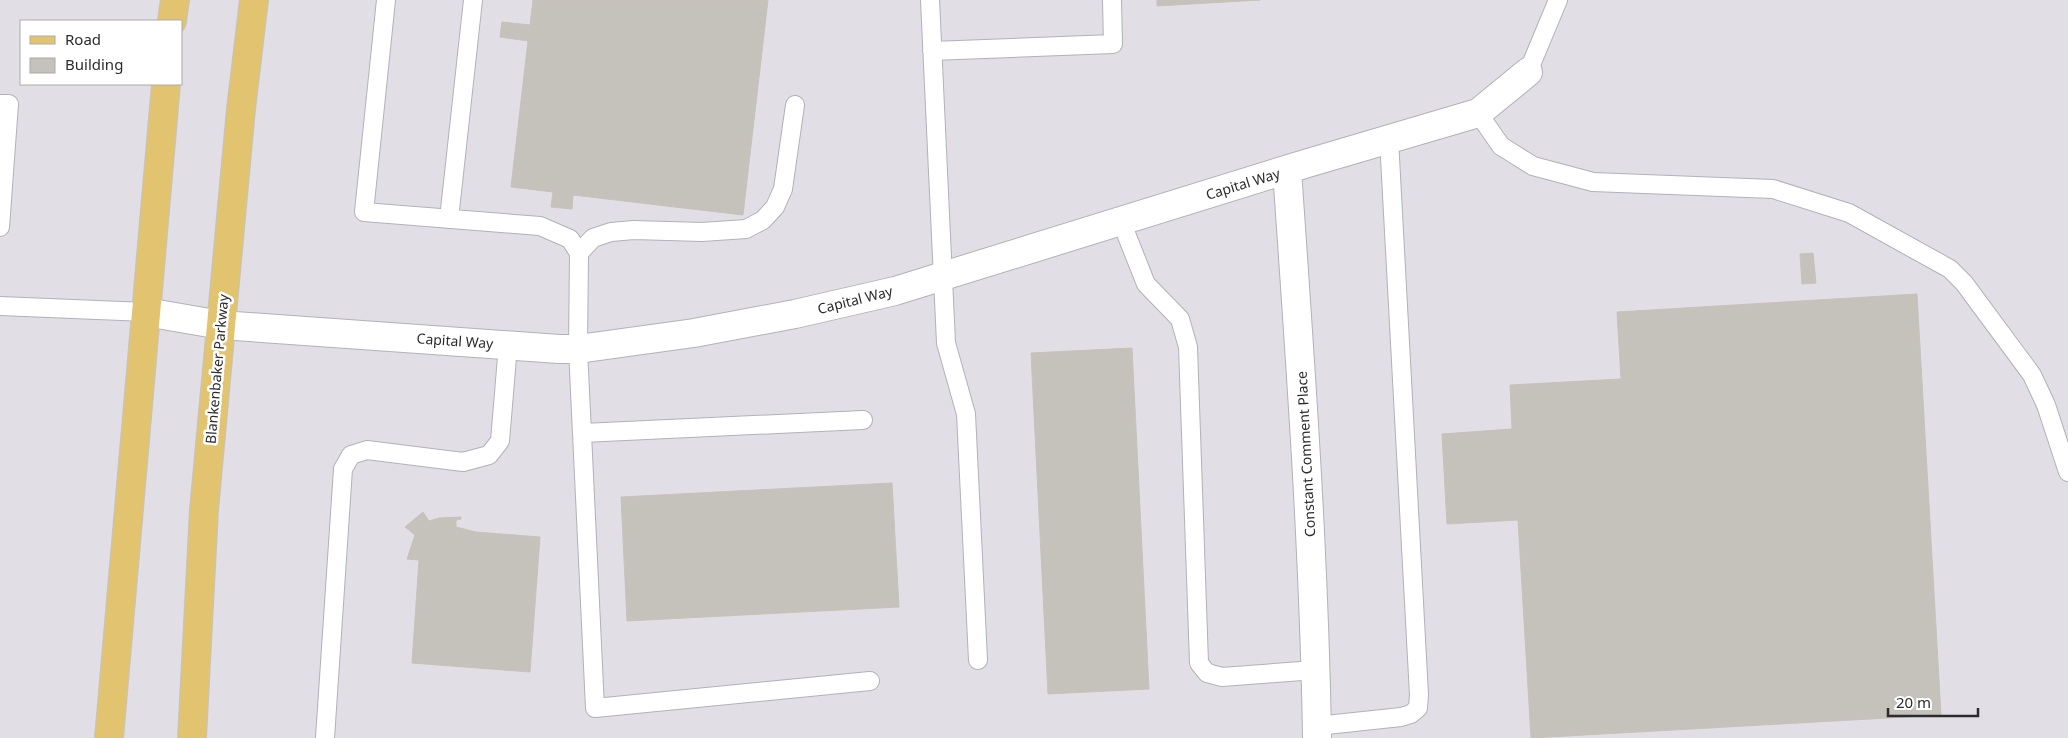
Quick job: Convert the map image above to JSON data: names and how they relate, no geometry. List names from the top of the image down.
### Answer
{
  "streets": {
    "main road": ["Blankenbaker Parkway"],
    "street": ["Capital Way", "Constant Comment Place"]
  },
  "crossings": [
    ["Capital Way", "Blankenbaker Parkway"],
    ["Capital Way", "Constant Comment Place"]
  ],
  "legend": ["Road", "Building"],
  "scale_bar": "20 m"
}
